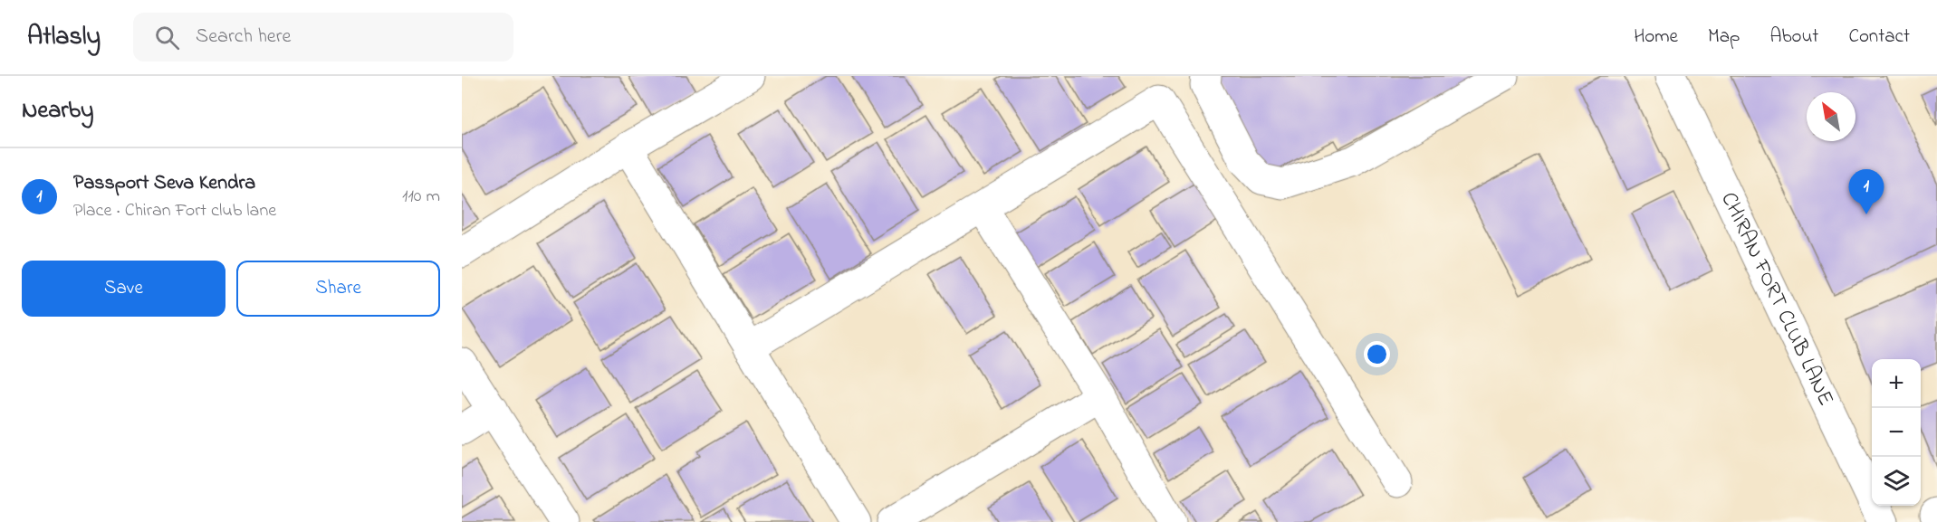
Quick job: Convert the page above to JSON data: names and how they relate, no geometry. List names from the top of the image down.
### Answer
{
  "streets": {
    "street": ["CHIRAN FORT CLUB LANE"]
  },
  "north": "top left",
  "page": {
    "header": "Atlasly",
    "search": "Search here",
    "nav": [
      "Home",
      "Map",
      "About",
      "Contact"
    ],
    "heading": "Nearby",
    "list": [
      {
        "mark": "1",
        "name": "Passport Seva Kendra",
        "note": "Place · Chiran Fort club lane",
        "value": "110 m"
      }
    ],
    "pins": "1",
    "buttons": ["Save", "Share"],
    "map_buttons": ["+", "−"]
  }
}
